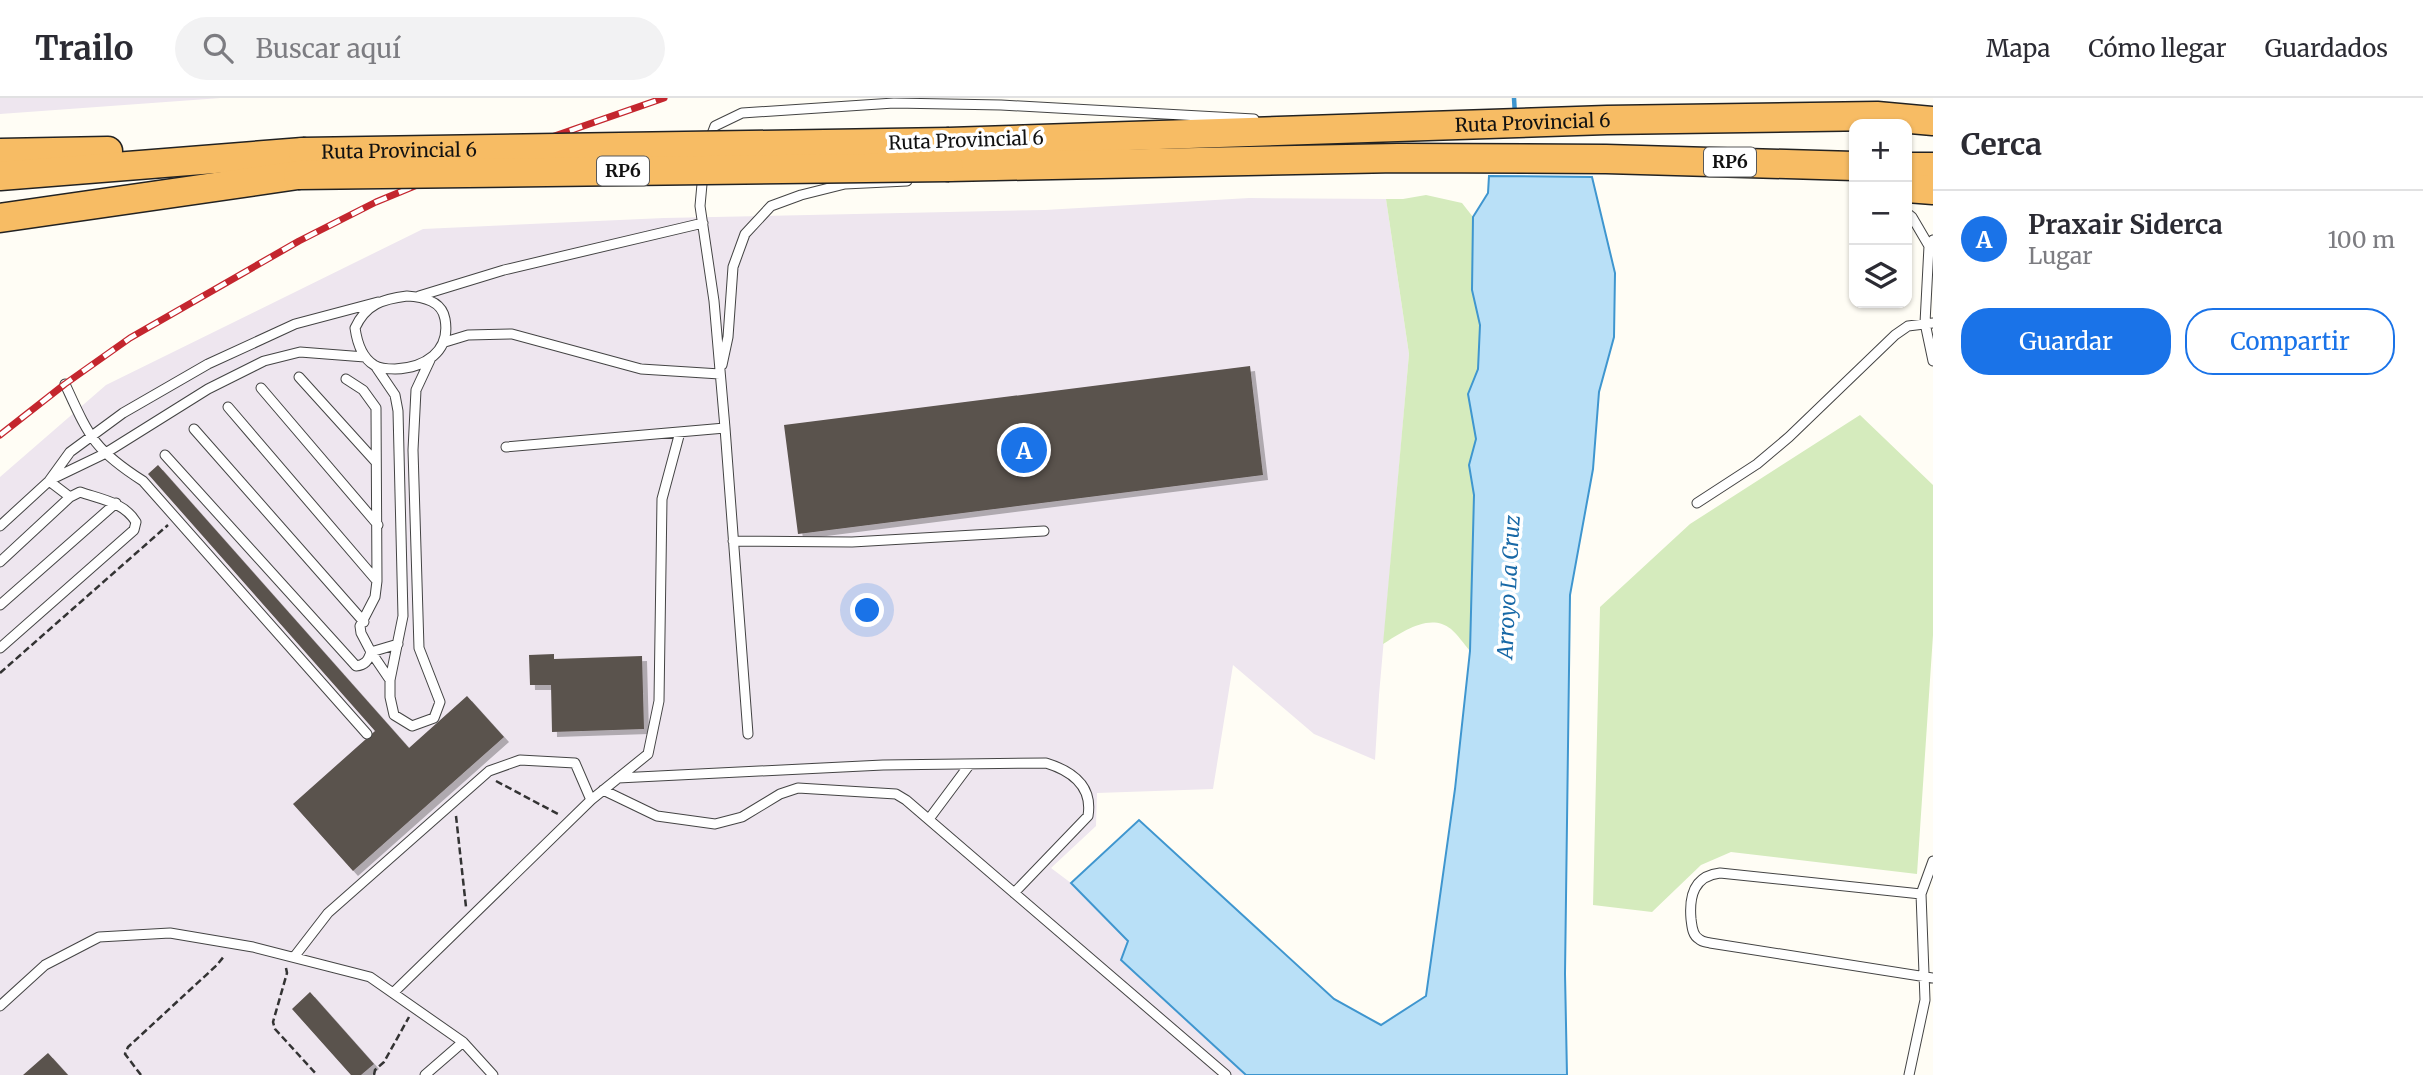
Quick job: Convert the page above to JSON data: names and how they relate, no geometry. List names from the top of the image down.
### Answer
{
  "streets": {
    "highway": ["Ruta Provincial 6", "RP6"]
  },
  "water": ["Arroyo La Cruz"],
  "page": {
    "header": "Trailo",
    "search": "Buscar aquí",
    "nav": ["Mapa", "Cómo llegar", "Guardados"],
    "heading": "Cerca",
    "map_buttons": ["+", "−"],
    "list": [
      {
        "mark": "A",
        "name": "Praxair Siderca",
        "note": "Lugar",
        "value": "100 m"
      }
    ],
    "buttons": ["Guardar", "Compartir"],
    "pins": "A"
  }
}
